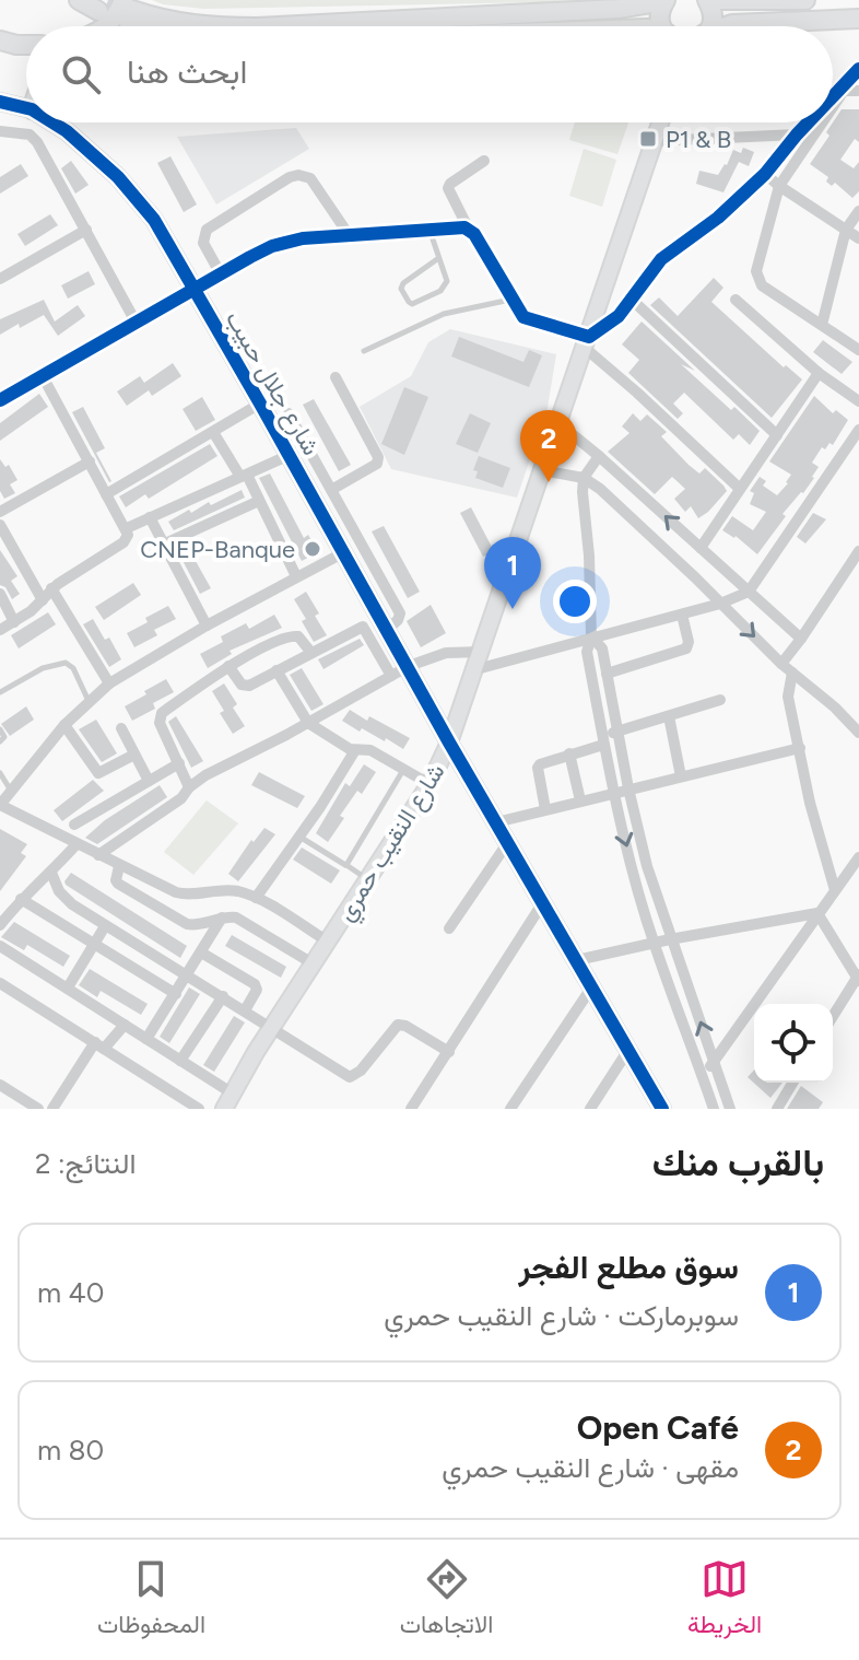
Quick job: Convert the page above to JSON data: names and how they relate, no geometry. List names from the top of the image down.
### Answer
{
  "streets": {
    "street": ["شارع جلال حبيب", "شارع النقيب حمري"]
  },
  "crossings": [
    ["شارع جلال حبيب", "شارع النقيب حمري"]
  ],
  "places": {
    "transit": ["P1 & B"],
    "other": ["CNEP-Banque"]
  },
  "page": {
    "search": "ابحث هنا",
    "pins": ["2", "1"],
    "heading": ["بالقرب منك", "النتائج: 2"],
    "list": [
      {
        "mark": "1",
        "name": "سوق مطلع الفجر",
        "note": "سوبرماركت · شارع النقيب حمري",
        "value": "40 m"
      },
      {
        "mark": "2",
        "name": "Open Café",
        "note": "مقهى · شارع النقيب حمري",
        "value": "80 m"
      }
    ],
    "nav": ["الخريطة", "الاتجاهات", "المحفوظات"]
  }
}
